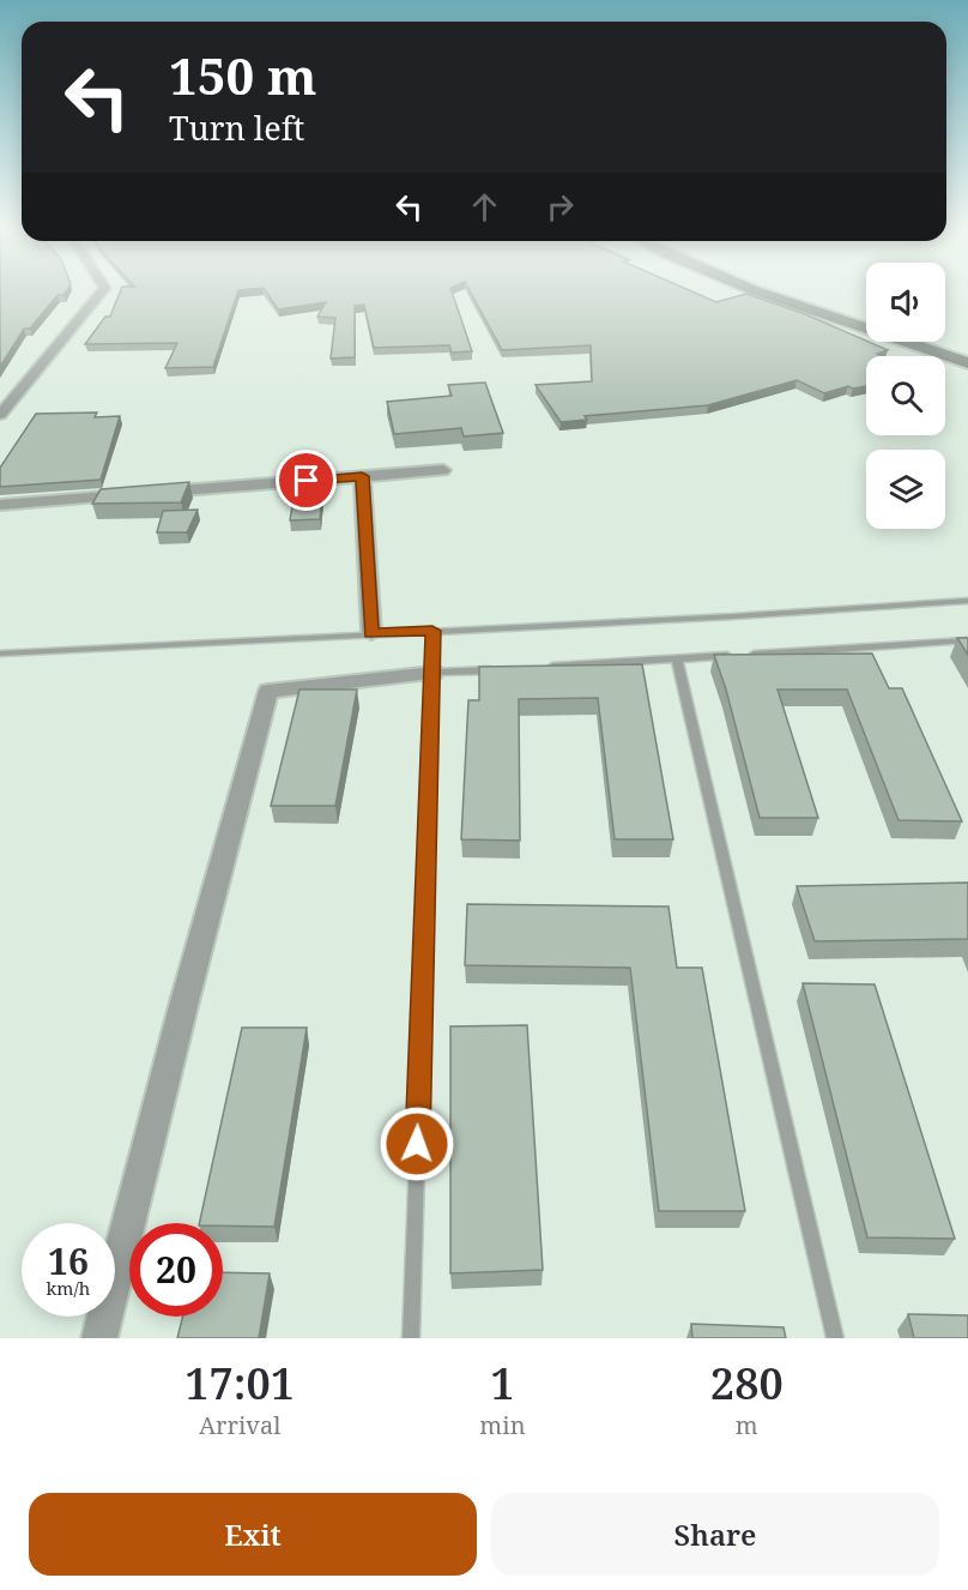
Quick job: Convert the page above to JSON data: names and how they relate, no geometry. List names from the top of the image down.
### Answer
{
  "page": {
    "turn": ["150 m", "Turn left"],
    "speed": "16 km/h",
    "limit": "20",
    "eta": [
      "17:01",
      "Arrival",
      "1",
      "min",
      "280",
      "m"
    ],
    "buttons": ["Exit", "Share"]
  }
}
